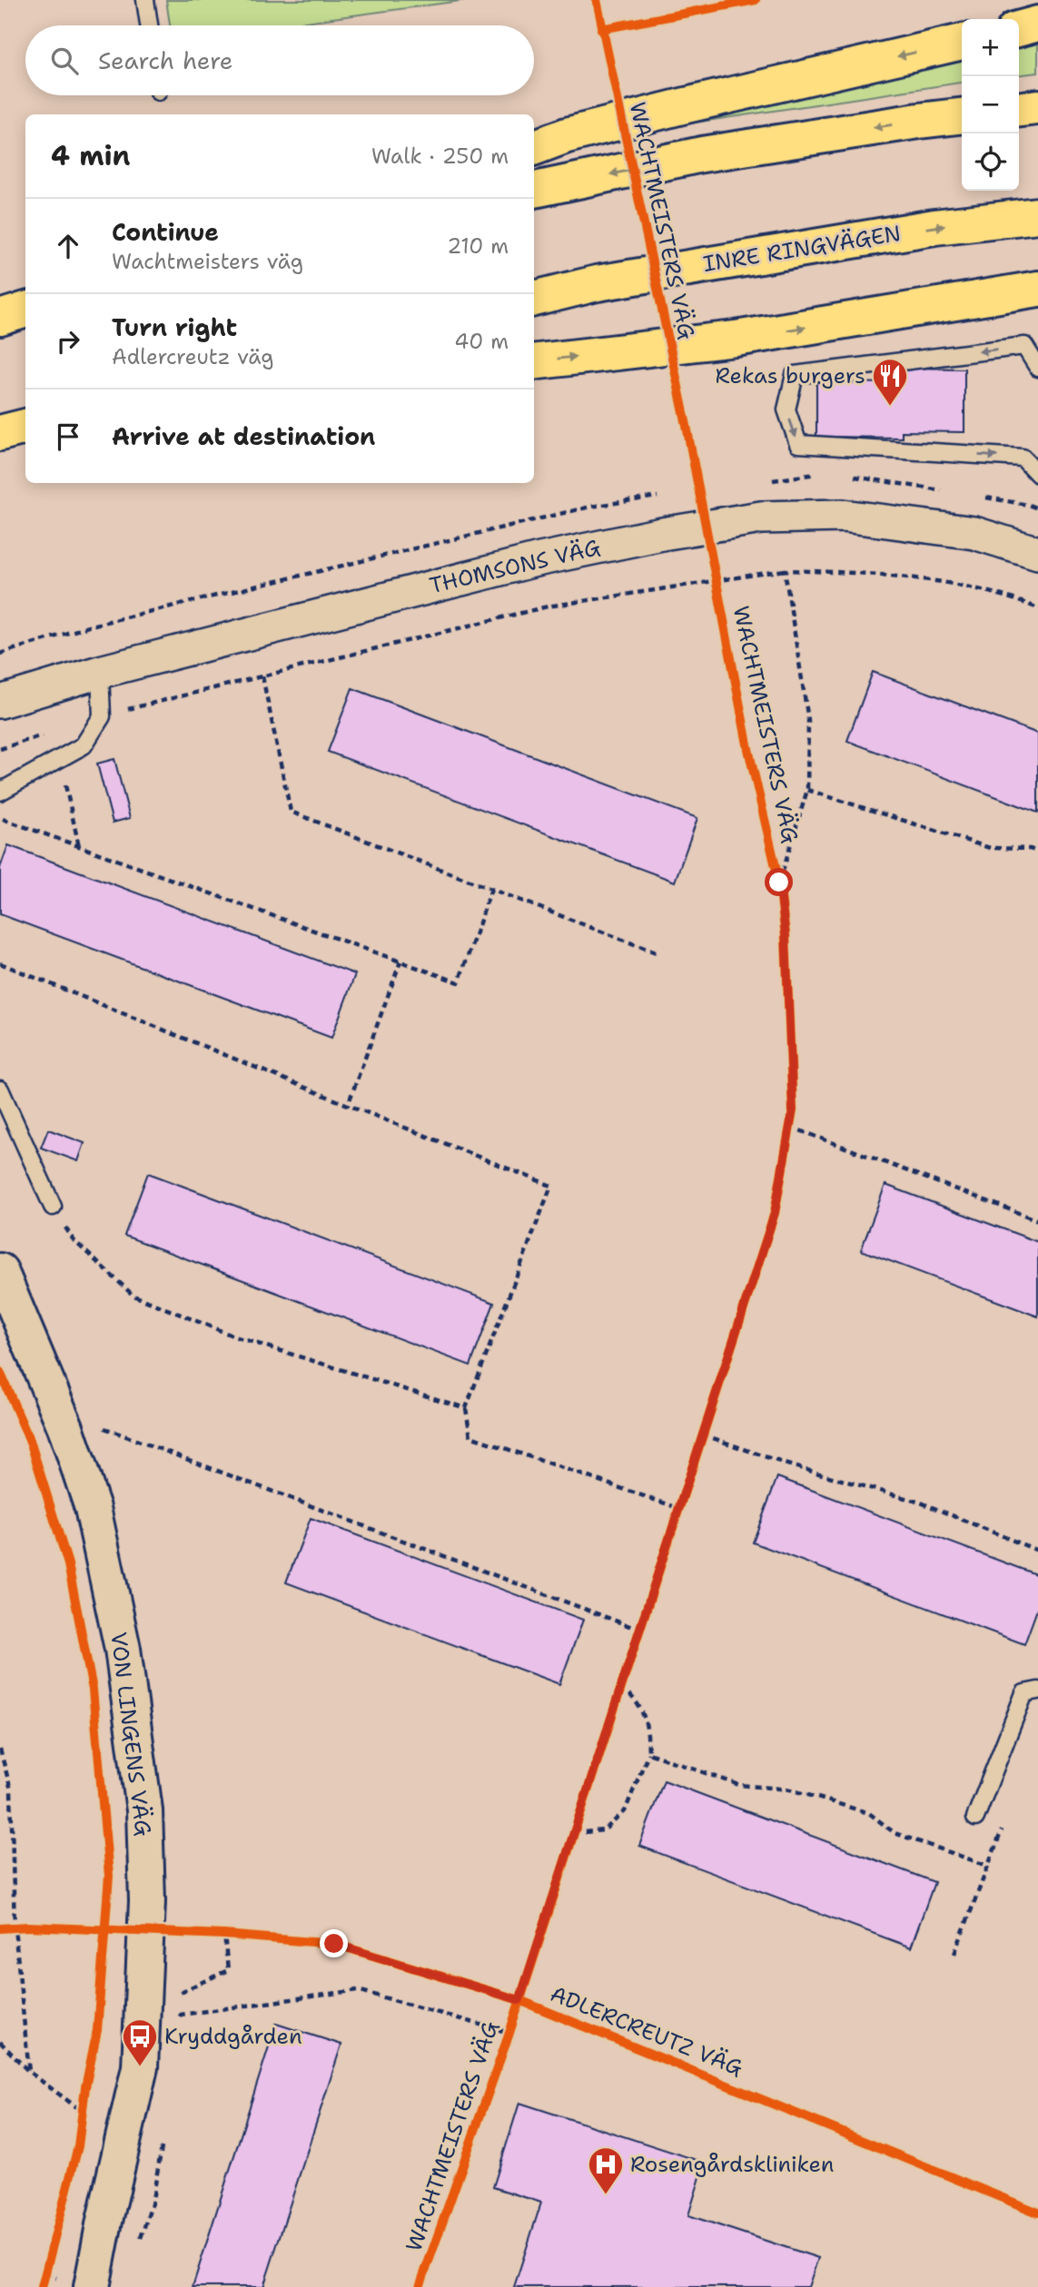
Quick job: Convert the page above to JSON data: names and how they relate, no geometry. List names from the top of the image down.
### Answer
{
  "streets": {
    "highway": ["INRE RINGVÄGEN"],
    "street": ["THOMSONS VÄG", "VON LINGENS VÄG"],
    "cycle path": ["WACHTMEISTERS VÄG", "ADLERCREUTZ VÄG"]
  },
  "places": {
    "restaurant": ["Rekas burgers"],
    "bus stop": ["Kryddgården"],
    "hospital": ["Rosengårdskliniken"]
  },
  "page": {
    "map_buttons": ["+", "−"],
    "search": "Search here",
    "heading": ["4 min", "Walk · 250 m"],
    "list": [
      ["Continue", "Wachtmeisters väg", "210 m"],
      ["Turn right", "Adlercreutz väg", "40 m"],
      "Arrive at destination"
    ]
  }
}
